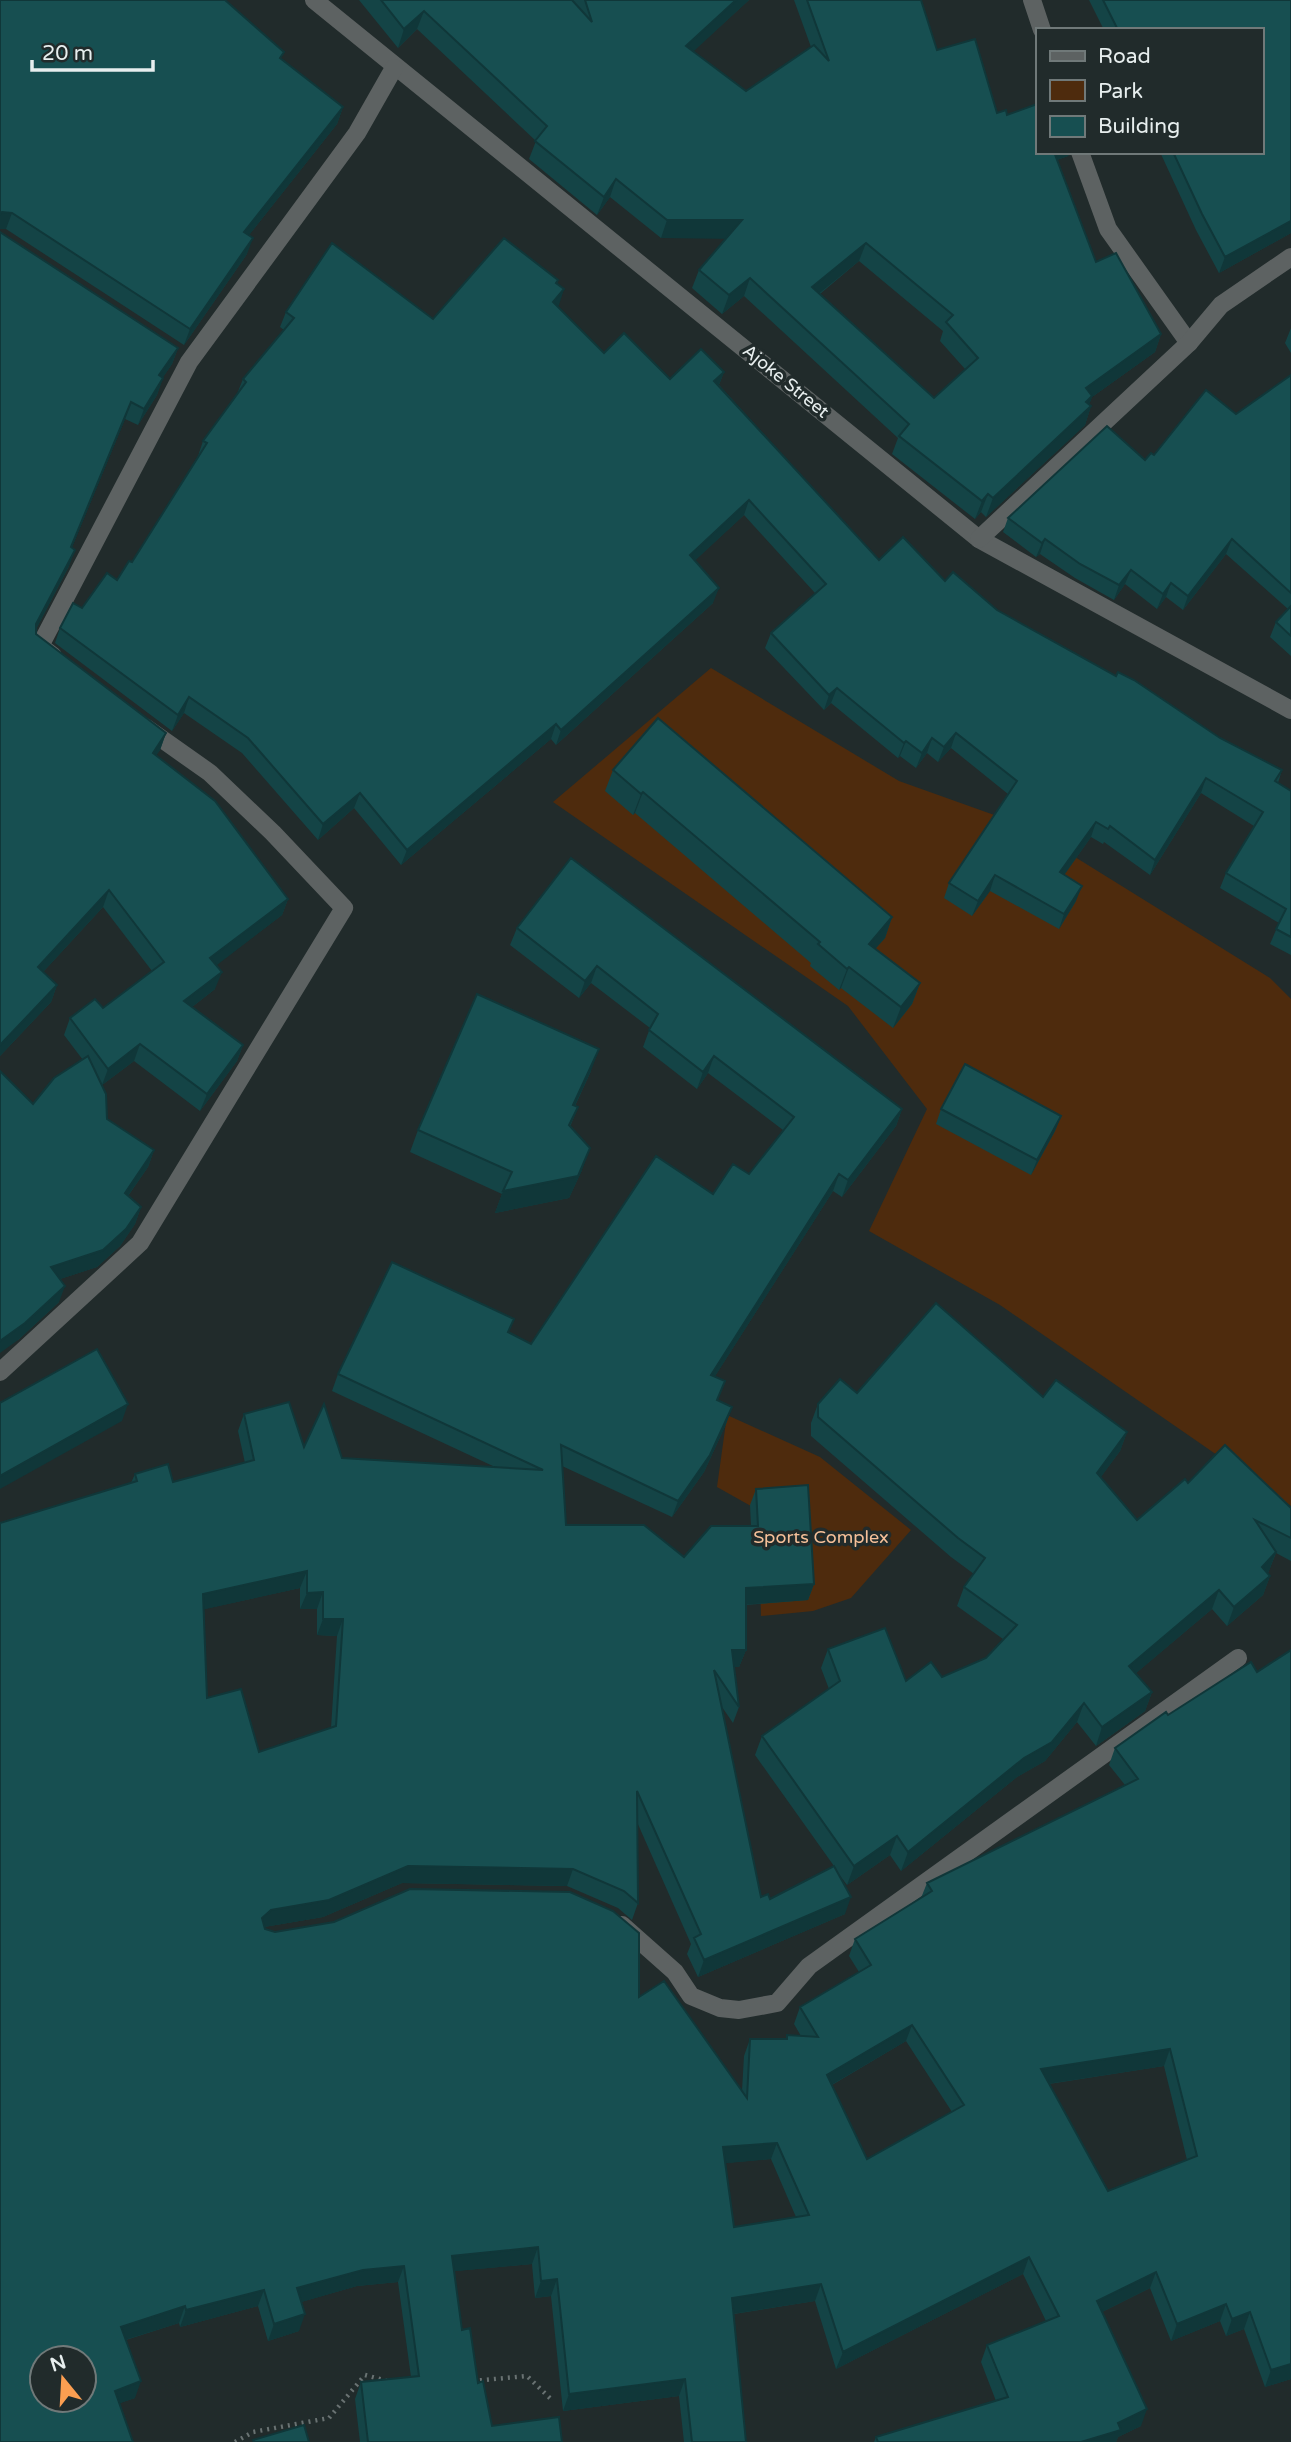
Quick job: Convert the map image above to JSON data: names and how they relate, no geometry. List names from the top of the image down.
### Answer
{
  "streets": {
    "street": ["Ajoke Street"]
  },
  "parks": ["Sports Complex"],
  "legend": ["Road", "Park", "Building"],
  "scale_bar": "20 m",
  "north": "top"
}
